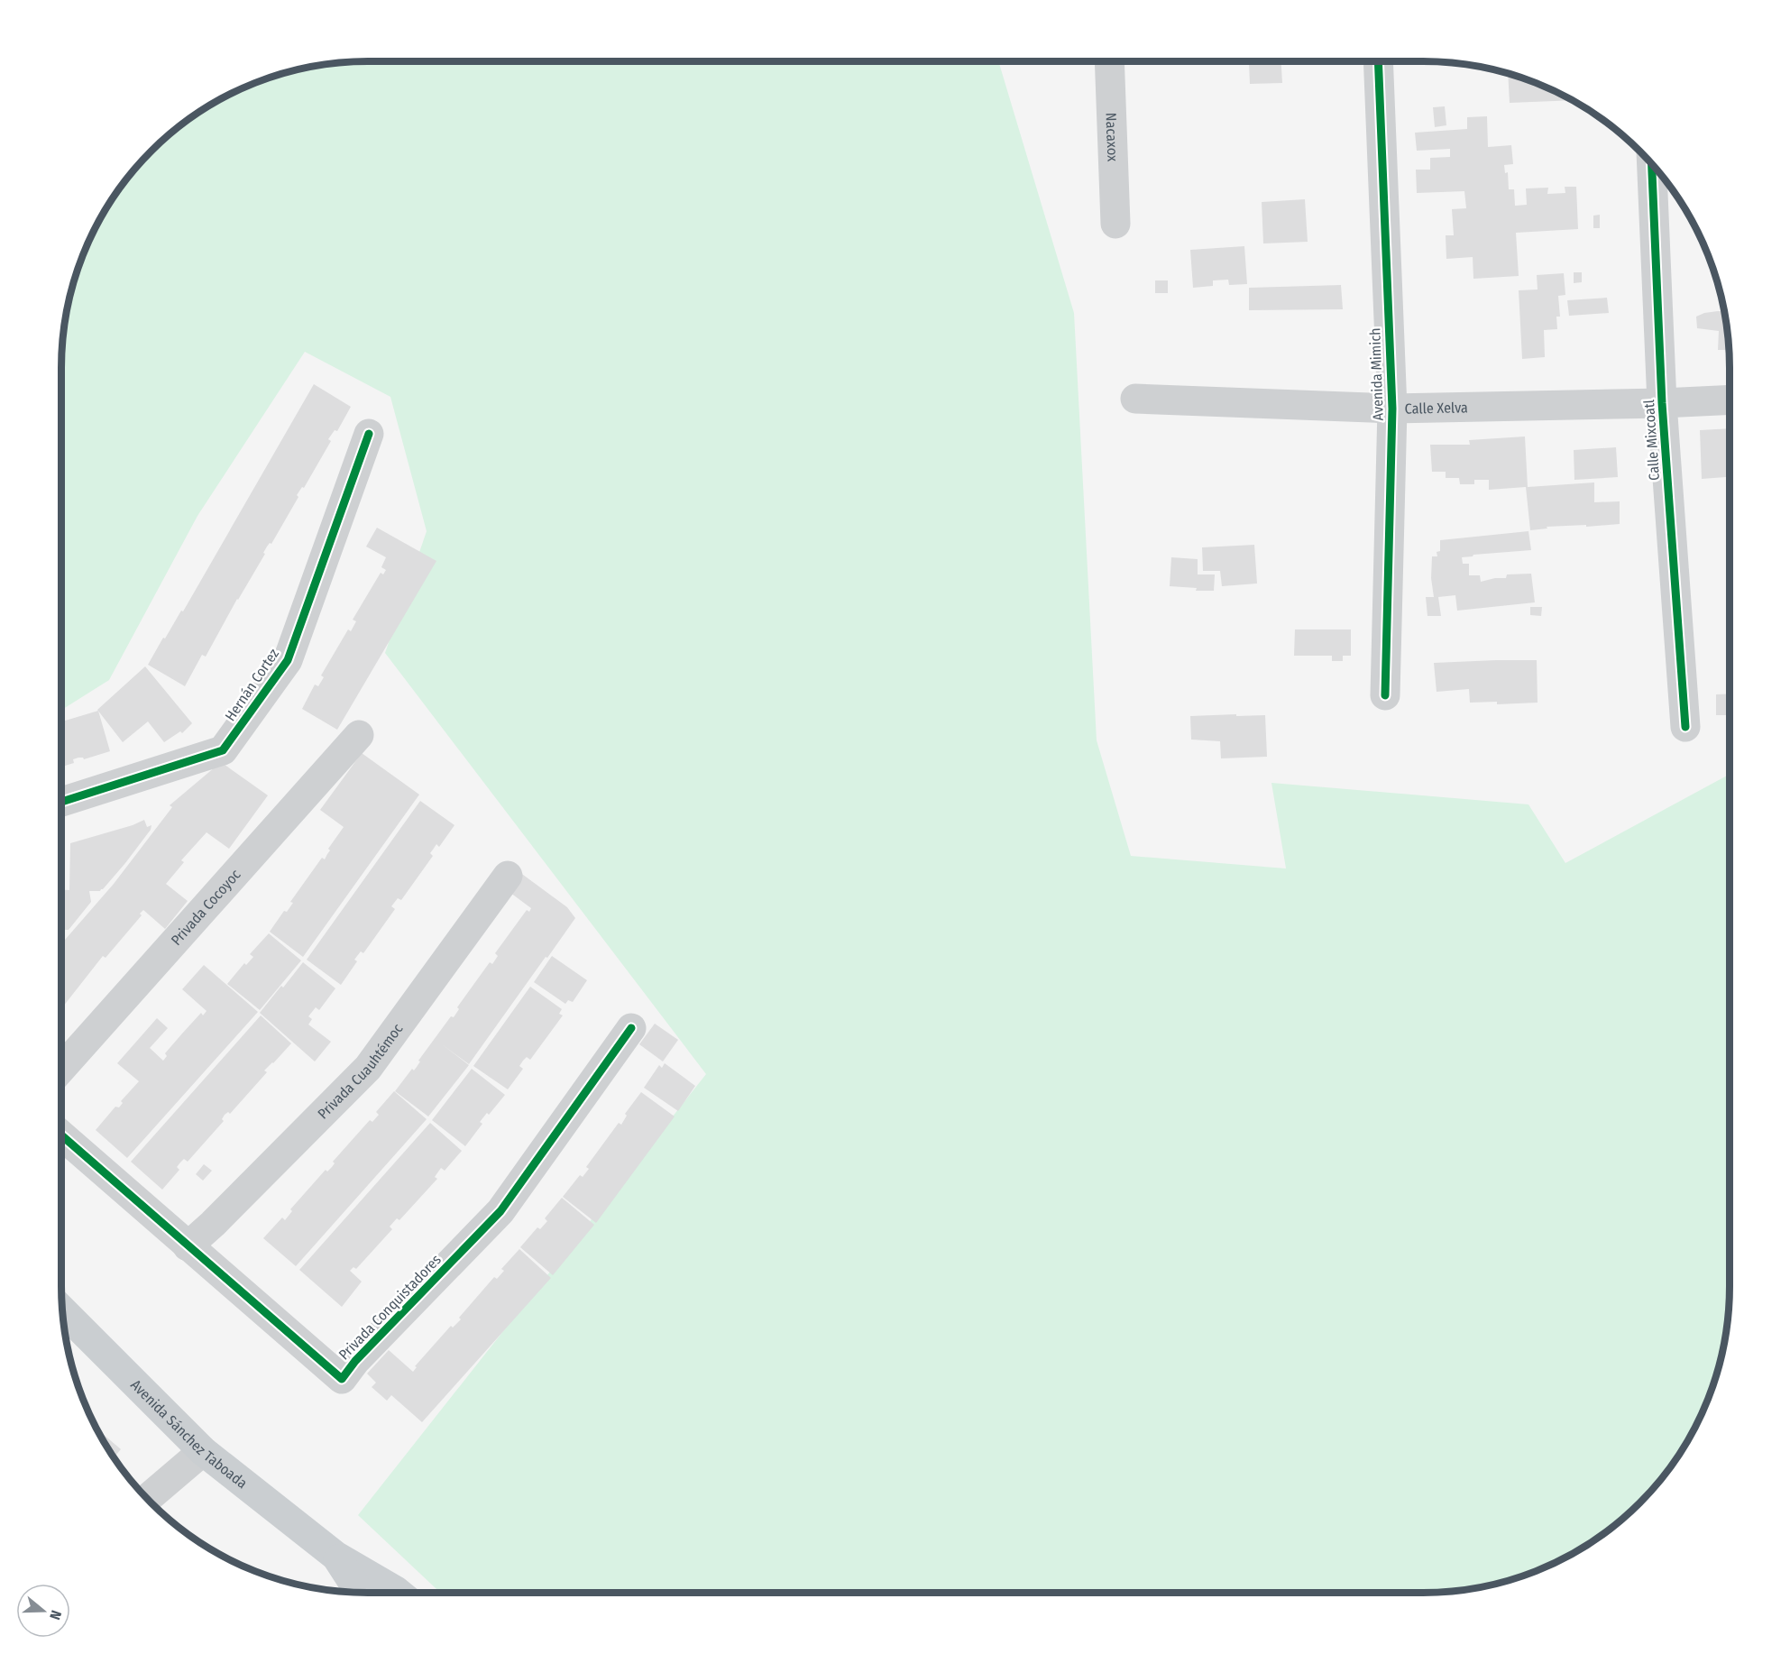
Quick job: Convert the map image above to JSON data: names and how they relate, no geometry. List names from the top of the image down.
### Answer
{
  "streets": {
    "main road": ["Avenida Sánchez Taboada"],
    "street": [
      "Nacaxox",
      "Avenida Mimich",
      "Calle Xelva",
      "Calle Mixcoatl",
      "Hernán Cortez",
      "Privada Cocoyoc",
      "Privada Cuauhtémoc",
      "Privada Conquistadores"
    ]
  },
  "crossings": [
    ["Avenida Mimich", "Calle Xelva"],
    ["Calle Xelva", "Calle Mixcoatl"],
    ["Privada Cuauhtémoc", "Privada Conquistadores"]
  ],
  "north": "right"
}
